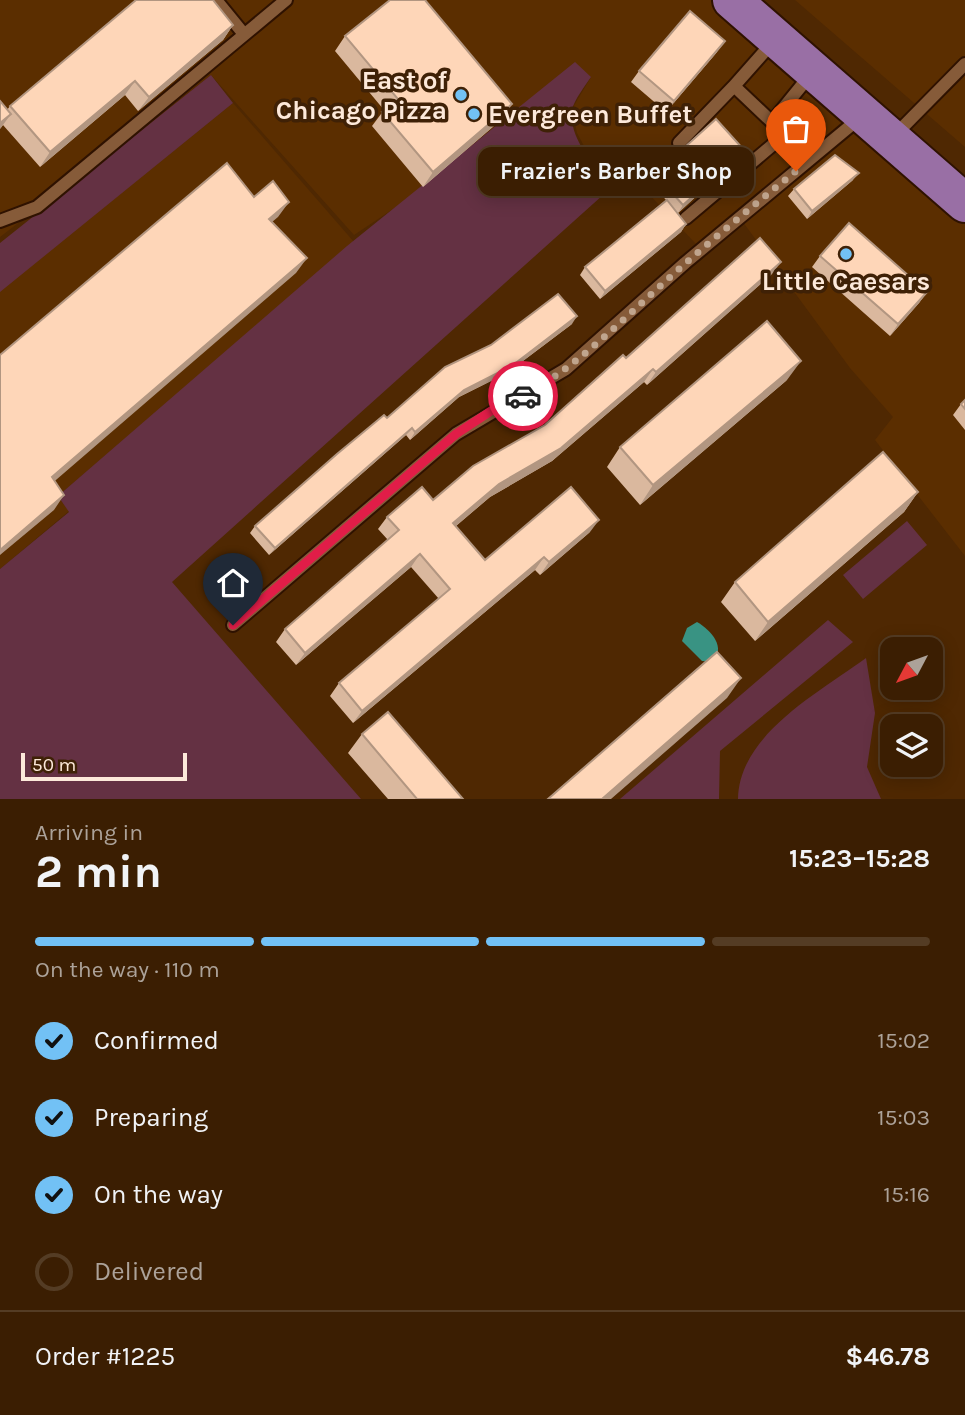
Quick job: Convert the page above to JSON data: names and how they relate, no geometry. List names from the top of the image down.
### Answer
{
  "places": [
    "East of Chicago Pizza",
    "Evergreen Buffet",
    "Frazier's Barber Shop",
    "Little Caesars"
  ],
  "scale_bar": "50 m",
  "north": "bottom left",
  "page": {
    "bubble": "Frazier's Barber Shop",
    "scale": "50 m",
    "heading": ["2 min", "Arriving in", "15:23–15:28"],
    "panel": ["Order #1225", "$46.78"],
    "bar": "On the way · 110 m",
    "list": [
      ["Confirmed", "15:02"],
      ["Preparing", "15:03"],
      ["On the way", "15:16"],
      "Delivered"
    ]
  }
}
